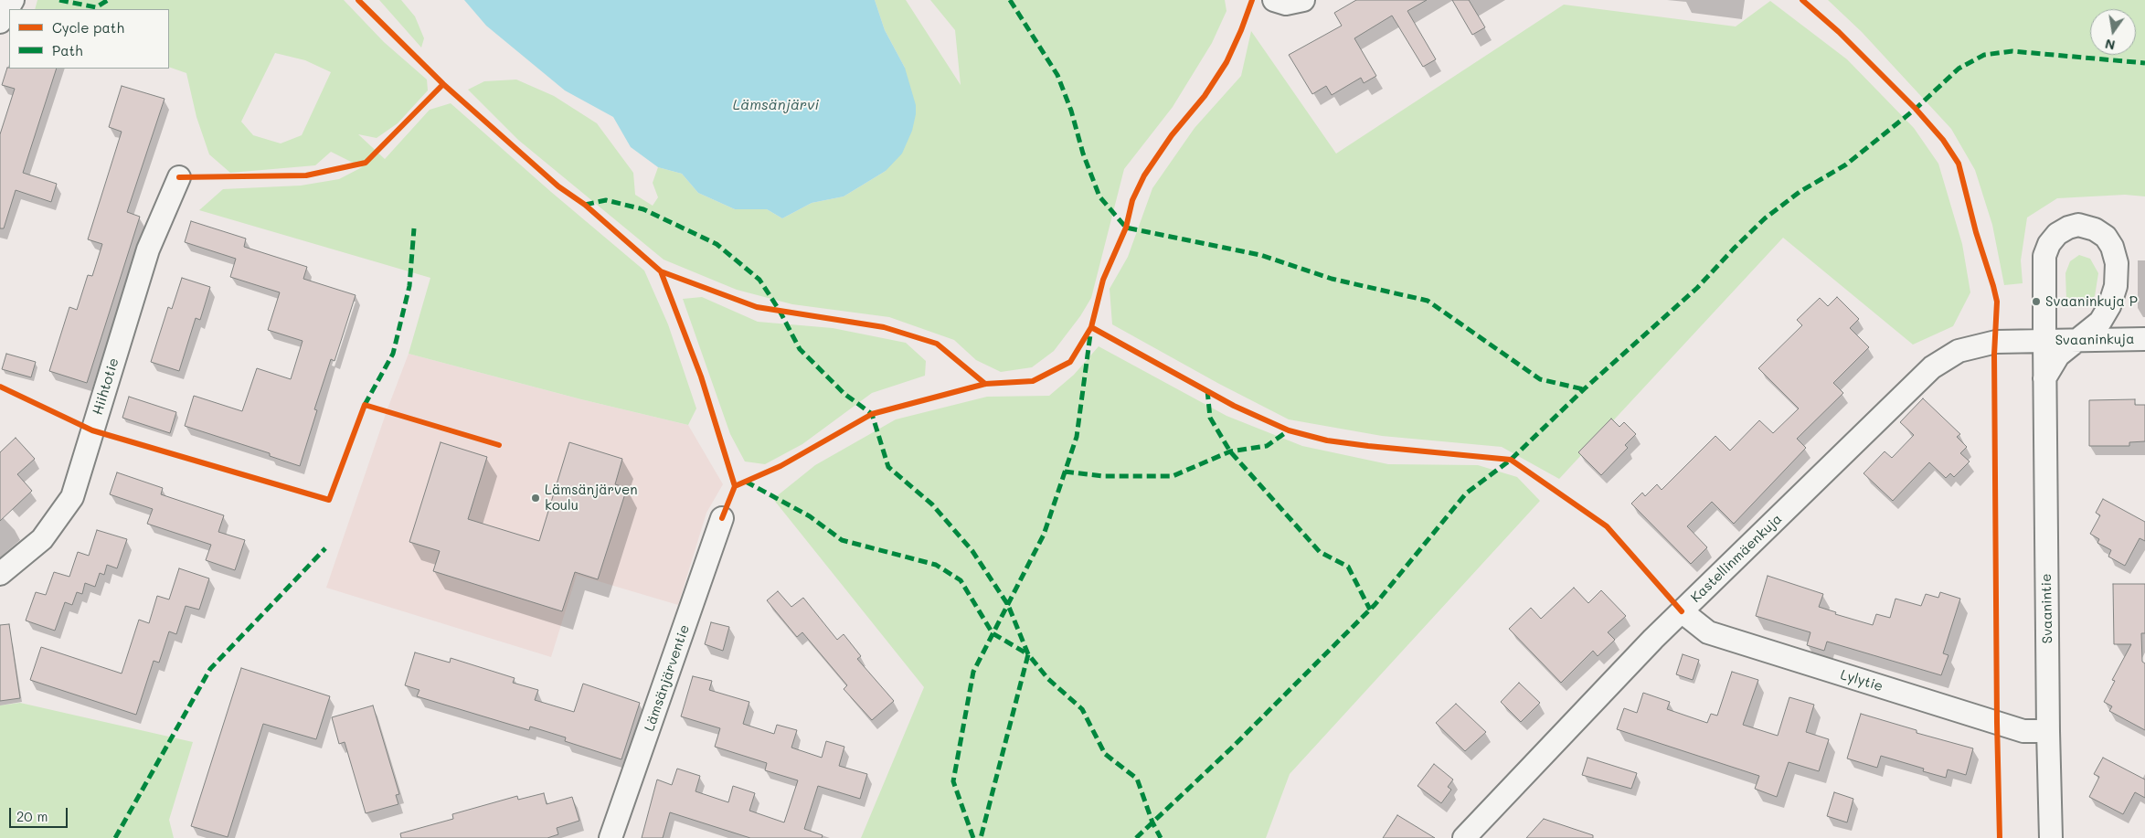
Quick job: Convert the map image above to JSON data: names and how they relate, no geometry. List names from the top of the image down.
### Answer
{
  "streets": {
    "street": [
      "Svaaninkuja",
      "Hiihtotie",
      "Kastellinmäenkuja",
      "Svaanintie",
      "Lämsänjärventie",
      "Lylytie"
    ]
  },
  "crossings": [
    ["Svaaninkuja", "Kastellinmäenkuja"],
    ["Svaaninkuja", "Svaanintie"],
    ["Kastellinmäenkuja", "Svaanintie"],
    ["Kastellinmäenkuja", "Lylytie"],
    ["Svaanintie", "Lylytie"]
  ],
  "water": ["Lämsänjärvi"],
  "places": ["Svaaninkuja P", "Lämsänjärven koulu"],
  "legend": ["Cycle path", "Path"],
  "scale_bar": "20 m",
  "north": "bottom"
}
